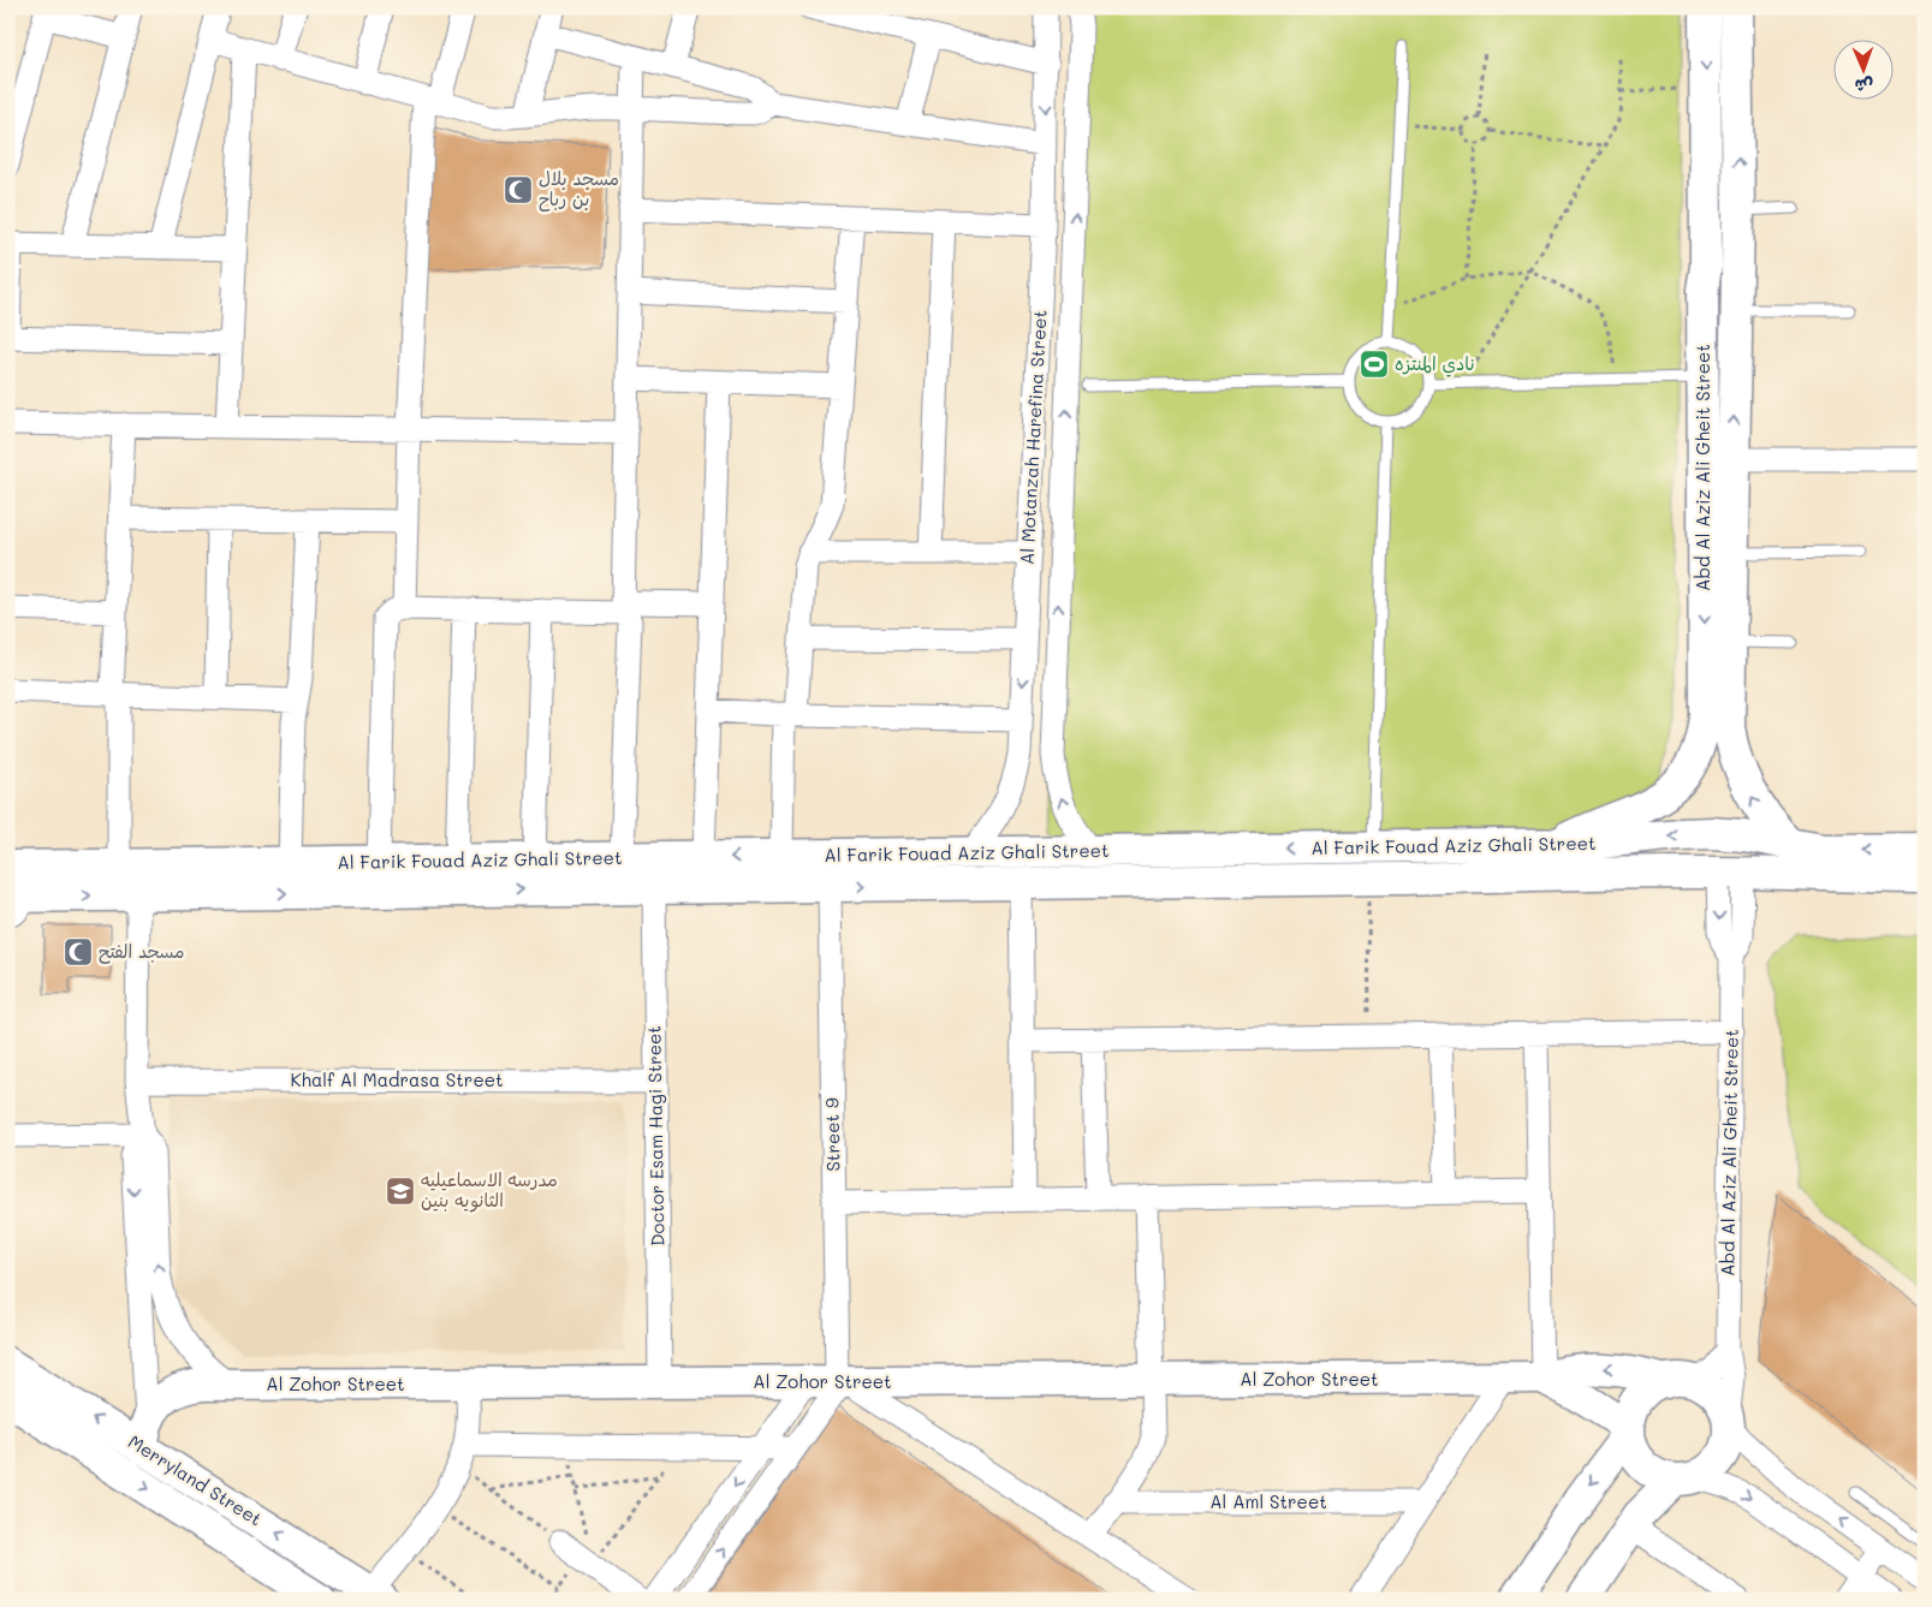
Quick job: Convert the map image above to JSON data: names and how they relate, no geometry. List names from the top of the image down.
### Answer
{
  "streets": {
    "street": [
      "Al Motanzah Harefina Street",
      "Abd Al Aziz Ali Gheit Street",
      "Al Farik Fouad Aziz Ghali Street",
      "Khalf Al Madrasa Street",
      "Street 9",
      "Doctor Esam Hagi Street",
      "Al Zohor Street",
      "Merryland Street",
      "Al Aml Street"
    ]
  },
  "crossings": [
    ["Al Motanzah Harefina Street", "Al Farik Fouad Aziz Ghali Street"],
    ["Abd Al Aziz Ali Gheit Street", "Al Farik Fouad Aziz Ghali Street"],
    ["Abd Al Aziz Ali Gheit Street", "Al Zohor Street"],
    ["Al Farik Fouad Aziz Ghali Street", "Street 9"],
    ["Al Farik Fouad Aziz Ghali Street", "Doctor Esam Hagi Street"],
    ["Khalf Al Madrasa Street", "Doctor Esam Hagi Street"],
    ["Street 9", "Al Zohor Street"],
    ["Doctor Esam Hagi Street", "Al Zohor Street"],
    ["Al Zohor Street", "Merryland Street"]
  ],
  "places": {
    "mosque": ["مسجد بلال بن رباح", "مسجد الفتح"],
    "sports": ["نادي المنتزه"],
    "school or university": ["مدرسه الاسماعيليه الثانويه بنين"]
  },
  "north": "bottom"
}
